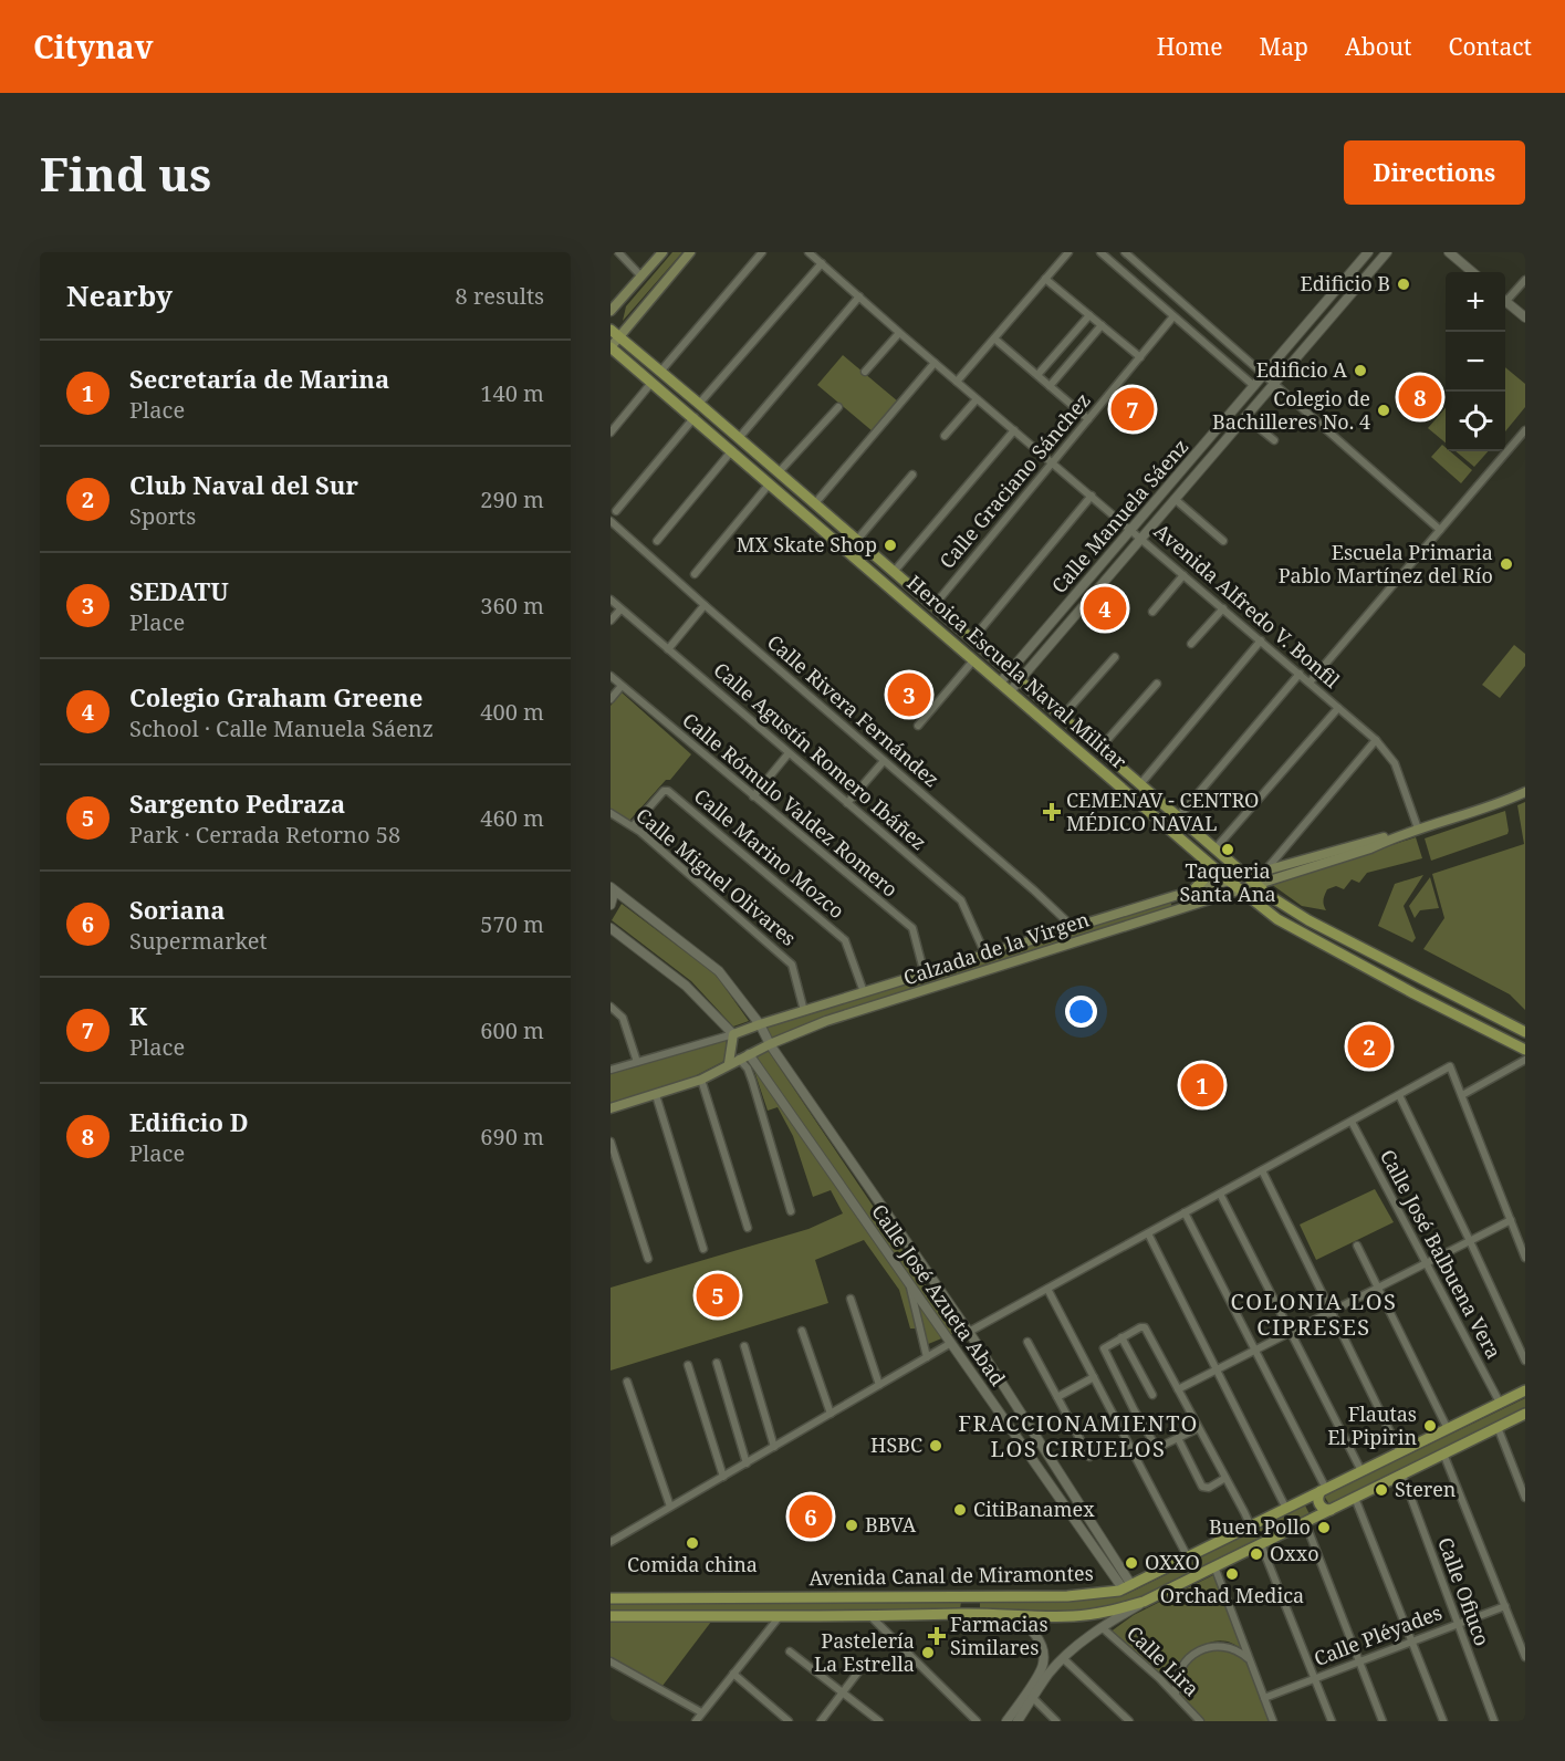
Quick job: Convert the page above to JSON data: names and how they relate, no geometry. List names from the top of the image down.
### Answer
{
  "streets": {
    "main road": ["Heroica Escuela Naval Militar", "Calzada de la Virgen", "Avenida Canal de Miramontes"],
    "street": [
      "Calle Graciano Sánchez",
      "Calle Manuela Sáenz",
      "Avenida Alfredo V. Bonfil",
      "Calle Rivera Fernández",
      "Calle Agustín Romero Ibáñez",
      "Calle Rómulo Valdez Romero",
      "Calle Marino Mozco",
      "Calle Miguel Olivares",
      "Calle José Balbuena Vera",
      "Calle José Azueta Abad",
      "Calle Ofiuco",
      "Calle Pléyades",
      "Calle Lira"
    ]
  },
  "crossings": [
    ["Calle Graciano Sánchez", "Avenida Alfredo V. Bonfil"],
    ["Calle Graciano Sánchez", "Heroica Escuela Naval Militar"],
    ["Calle Manuela Sáenz", "Avenida Alfredo V. Bonfil"],
    ["Calle Manuela Sáenz", "Heroica Escuela Naval Militar"],
    ["Avenida Alfredo V. Bonfil", "Calzada de la Virgen"],
    ["Heroica Escuela Naval Militar", "Calzada de la Virgen"],
    ["Calle Rivera Fernández", "Calzada de la Virgen"],
    ["Calle Agustín Romero Ibáñez", "Calzada de la Virgen"],
    ["Calle Rómulo Valdez Romero", "Calzada de la Virgen"],
    ["Calle Marino Mozco", "Calle Miguel Olivares"],
    ["Calle Marino Mozco", "Calzada de la Virgen"],
    ["Calle Miguel Olivares", "Calzada de la Virgen"],
    ["Calzada de la Virgen", "Calle José Azueta Abad"],
    ["Calle José Balbuena Vera", "Avenida Canal de Miramontes"],
    ["Calle José Azueta Abad", "Avenida Canal de Miramontes"],
    ["Avenida Canal de Miramontes", "Calle Ofiuco"],
    ["Calle Ofiuco", "Calle Pléyades"]
  ],
  "districts": ["COLONIA LOS CIPRESES", "FRACCIONAMIENTO LOS CIRUELOS"],
  "places": {
    "other": [
      "Edificio B",
      "Edificio A",
      "Colegio de Bachilleres No. 4",
      "MX Skate Shop",
      "Escuela Primaria Pablo Martínez del Río",
      "Taqueria Santa Ana",
      "Flautas El Pipirin",
      "HSBC",
      "Steren",
      "CitiBanamex",
      "BBVA",
      "Buen Pollo",
      "Comida china",
      "Oxxo",
      "OXXO",
      "Orchad Medica",
      "Pastelería La Estrella"
    ],
    "health": ["CEMENAV - CENTRO MÉDICO NAVAL", "Farmacias Similares"]
  },
  "page": {
    "header": "Citynav",
    "nav": [
      "Home",
      "Map",
      "About",
      "Contact"
    ],
    "buttons": "Directions",
    "title": "Find us",
    "heading": ["Nearby", "8 results"],
    "map_buttons": ["+", "−"],
    "list": [
      {
        "mark": "1",
        "name": "Secretaría de Marina",
        "note": "Place",
        "value": "140 m"
      },
      {
        "mark": "2",
        "name": "Club Naval del Sur",
        "note": "Sports",
        "value": "290 m"
      },
      {
        "mark": "3",
        "name": "SEDATU",
        "note": "Place",
        "value": "360 m"
      },
      {
        "mark": "4",
        "name": "Colegio Graham Greene",
        "note": "School · Calle Manuela Sáenz",
        "value": "400 m"
      },
      {
        "mark": "5",
        "name": "Sargento Pedraza",
        "note": "Park · Cerrada Retorno 58",
        "value": "460 m"
      },
      {
        "mark": "6",
        "name": "Soriana",
        "note": "Supermarket",
        "value": "570 m"
      },
      {
        "mark": "7",
        "name": "K",
        "note": "Place",
        "value": "600 m"
      },
      {
        "mark": "8",
        "name": "Edificio D",
        "note": "Place",
        "value": "690 m"
      }
    ],
    "pins": [
      "8",
      "7",
      "4",
      "3",
      "2",
      "1",
      "5",
      "6"
    ]
  }
}
